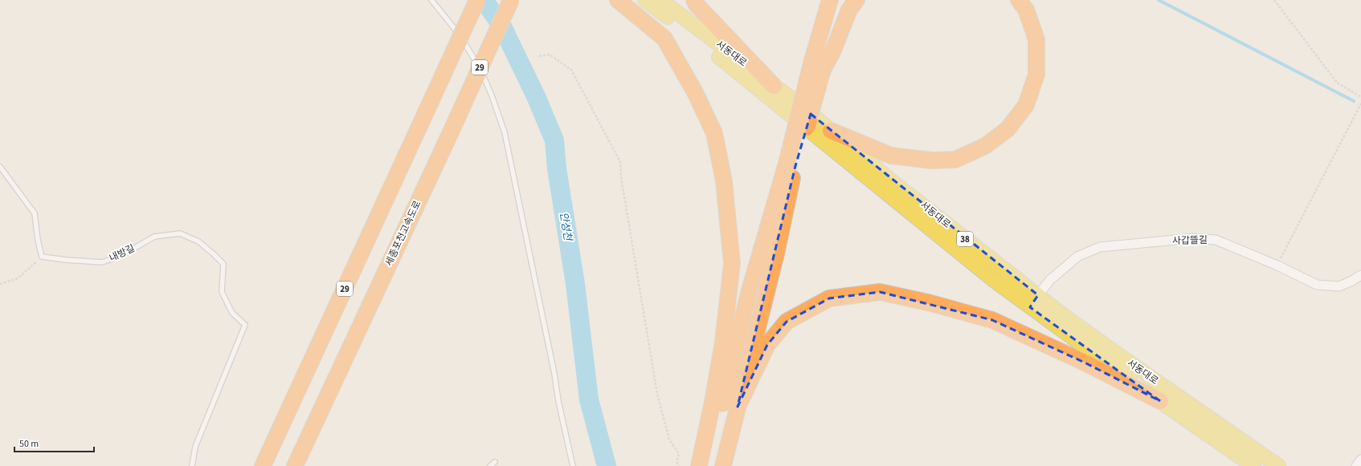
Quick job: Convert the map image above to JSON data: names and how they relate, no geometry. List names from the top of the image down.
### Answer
{
  "streets": {
    "highway": ["29", "세종포천고속도로"],
    "main road": ["서동대로", "38"],
    "street": ["사갑뜰길"],
    "lane": ["내방길"]
  },
  "crossings": [
    ["서동대로", "사갑뜰길"]
  ],
  "water": ["안성천"],
  "scale_bar": "50 m"
}
